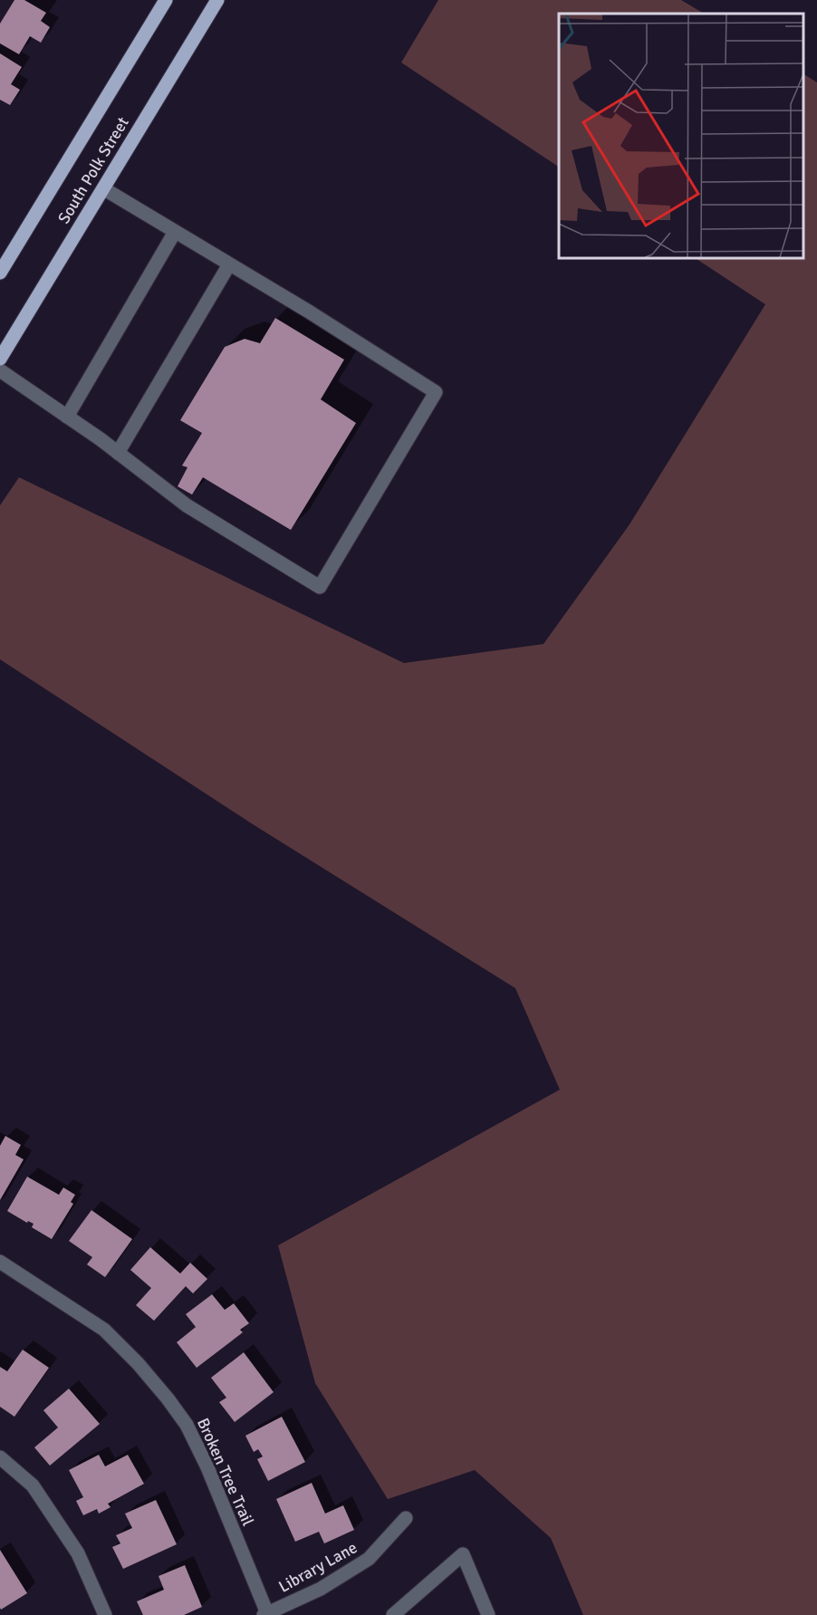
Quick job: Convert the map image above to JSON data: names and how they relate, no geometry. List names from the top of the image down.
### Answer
{
  "streets": {
    "main road": ["South Polk Street"],
    "street": ["Broken Tree Trail", "Library Lane"]
  },
  "crossings": [
    ["Broken Tree Trail", "Library Lane"]
  ]
}
